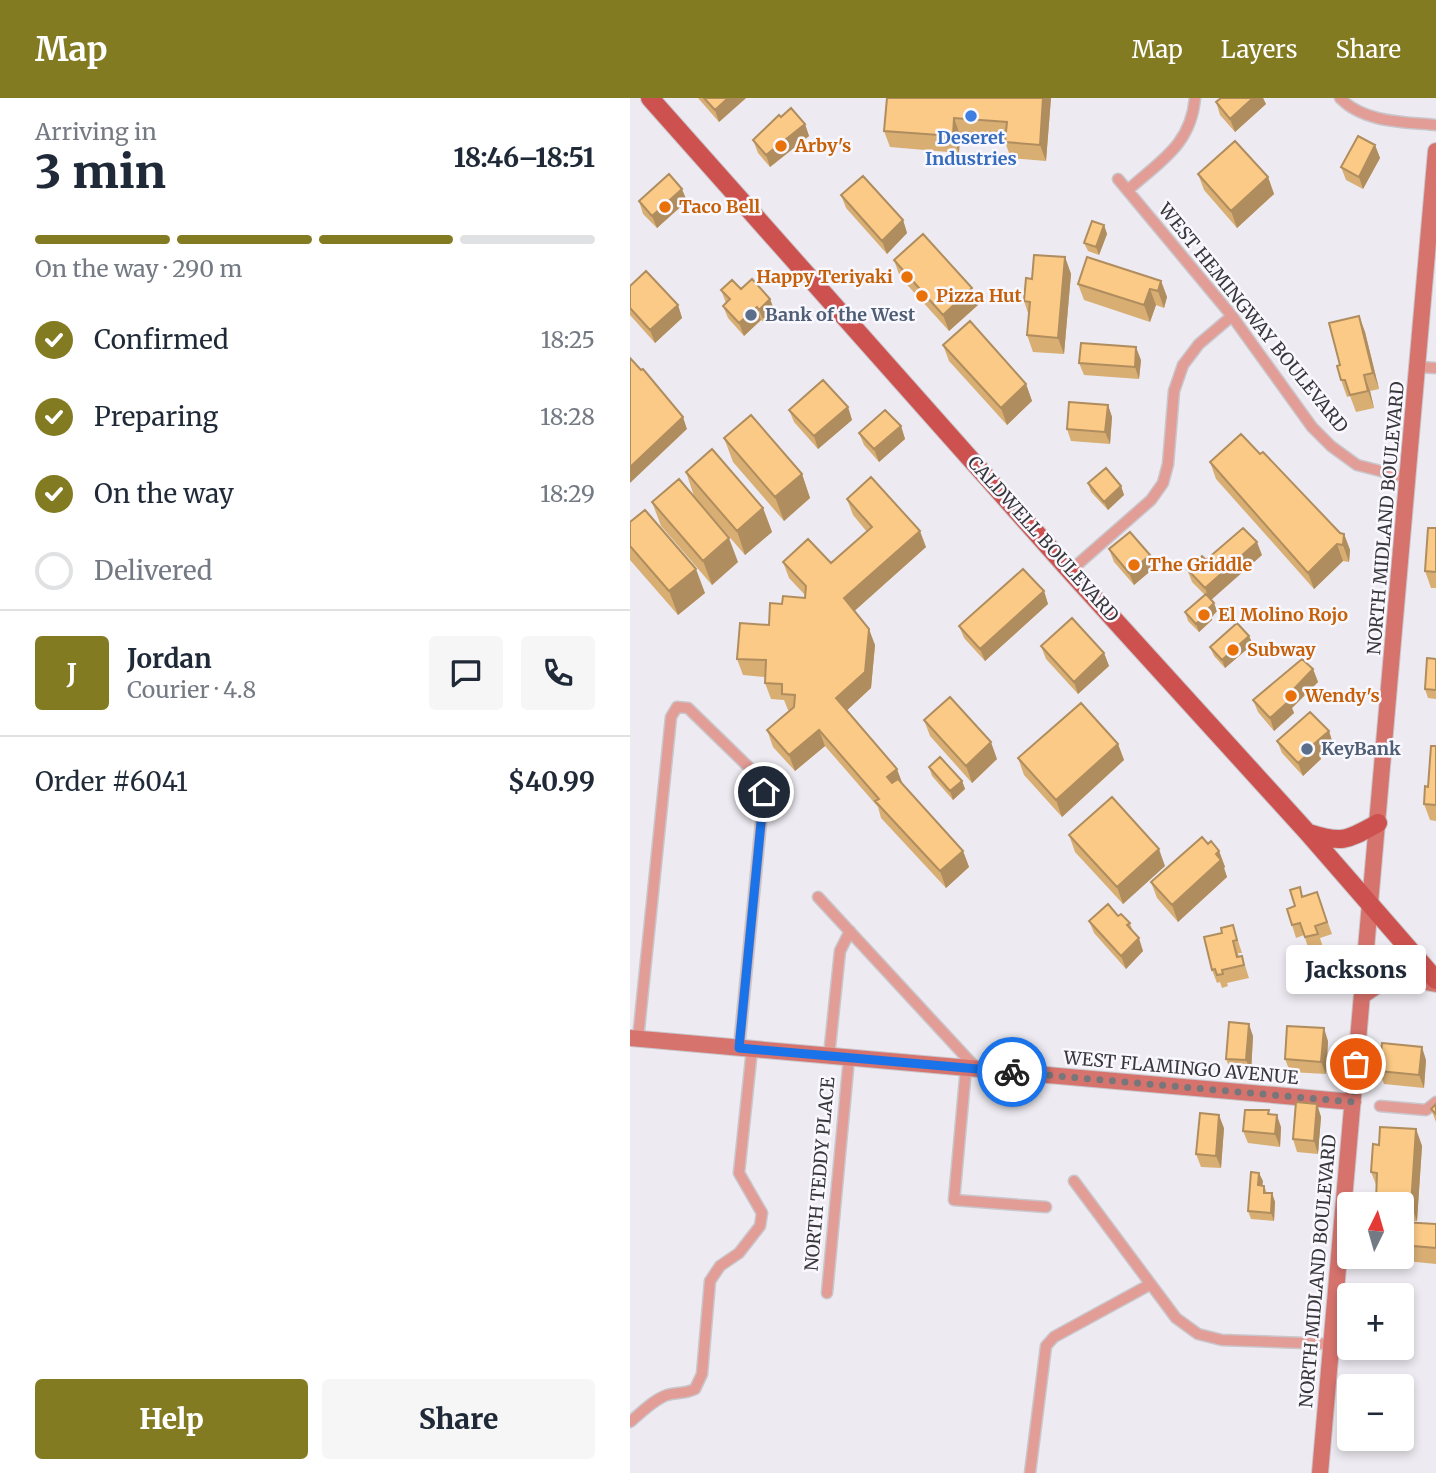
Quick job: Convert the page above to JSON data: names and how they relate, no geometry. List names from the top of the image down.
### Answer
{
  "streets": {
    "main road": ["CALDWELL BOULEVARD"],
    "street": [
      "WEST HEMINGWAY BOULEVARD",
      "NORTH MIDLAND BOULEVARD",
      "WEST FLAMINGO AVENUE",
      "NORTH TEDDY PLACE"
    ]
  },
  "crossings": [
    ["WEST HEMINGWAY BOULEVARD", "NORTH MIDLAND BOULEVARD"],
    ["NORTH MIDLAND BOULEVARD", "CALDWELL BOULEVARD"],
    ["NORTH MIDLAND BOULEVARD", "WEST FLAMINGO AVENUE"],
    ["WEST FLAMINGO AVENUE", "NORTH TEDDY PLACE"]
  ],
  "places": [
    "Deseret Industries",
    "Arby's",
    "Taco Bell",
    "Happy Teriyaki",
    "Pizza Hut",
    "Bank of the West",
    "The Griddle",
    "El Molino Rojo",
    "Subway",
    "Wendy's",
    "KeyBank",
    "Jacksons"
  ],
  "north": "top",
  "page": {
    "header": "Map",
    "nav": ["Map", "Layers", "Share"],
    "heading": ["3 min", "Arriving in", "18:46–18:51"],
    "panel": [
      "Jordan",
      "Courier · 4.8",
      "Order #6041",
      "$40.99"
    ],
    "bar": "On the way · 290 m",
    "list": [
      ["Confirmed", "18:25"],
      ["Preparing", "18:28"],
      ["On the way", "18:29"],
      "Delivered"
    ],
    "round": "J",
    "bubble": "Jacksons",
    "map_buttons": ["+", "−"],
    "buttons": ["Help", "Share"]
  }
}
